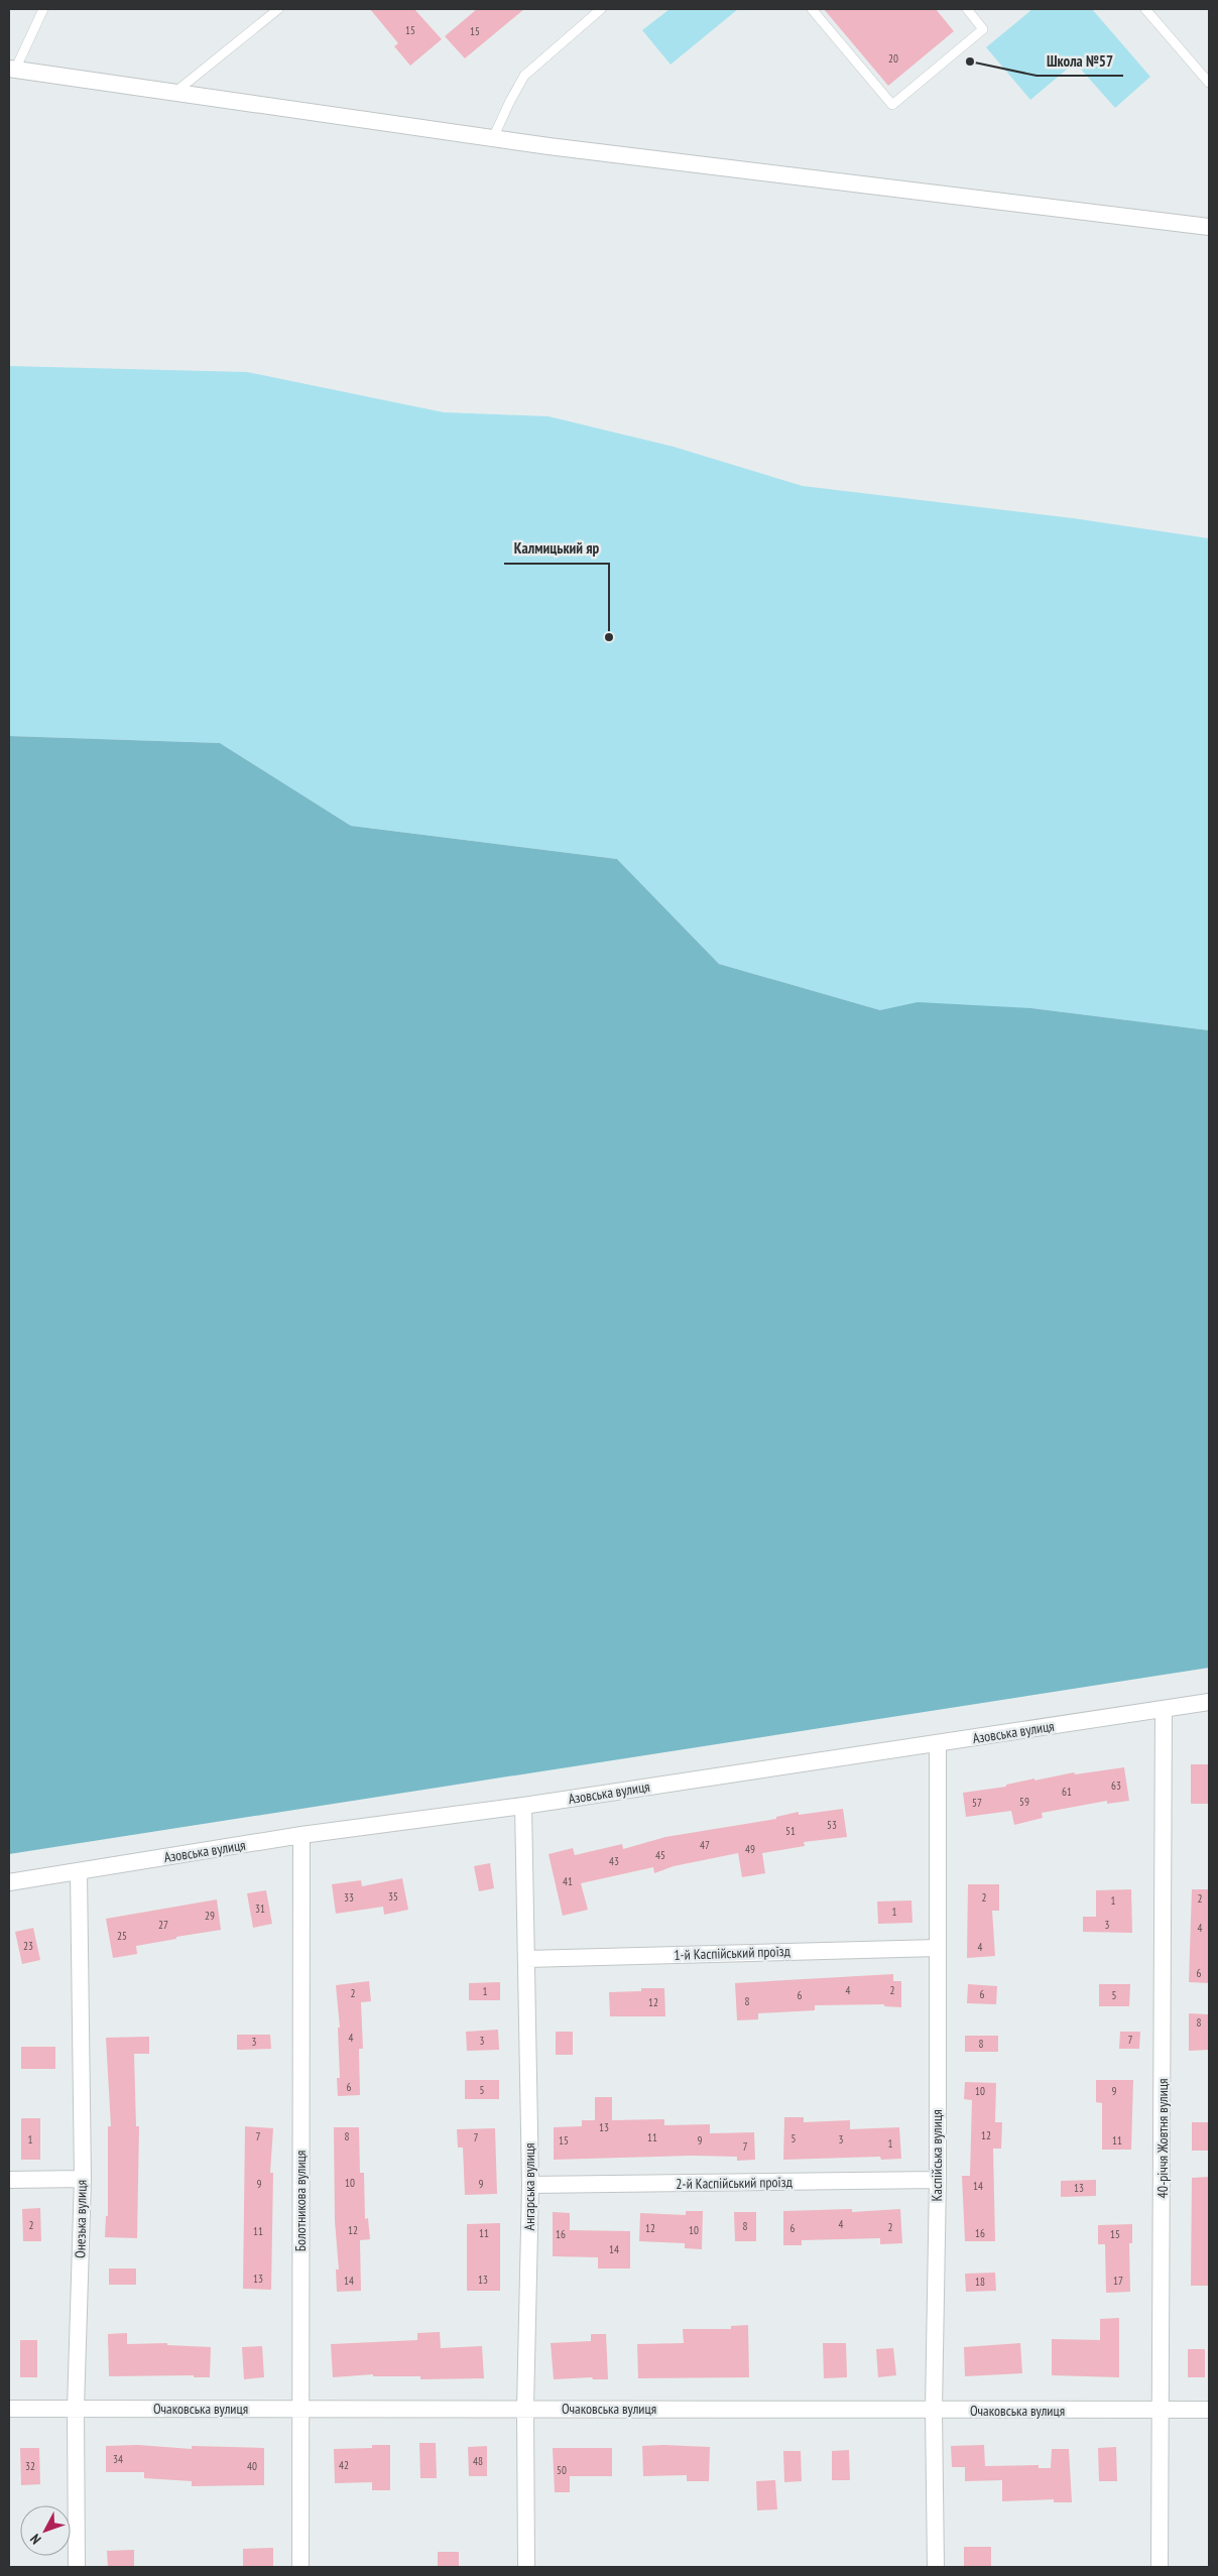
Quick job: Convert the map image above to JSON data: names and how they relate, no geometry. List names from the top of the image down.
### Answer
{
  "streets": {
    "street": [
      "Азовська вулиця",
      "1-й Каспійський проїзд",
      "40-річчя Жовтня вулиця",
      "Каспійська вулиця",
      "2-й Каспійський проїзд",
      "Ангарська вулиця",
      "Болотникова вулиця",
      "Онезька вулиця",
      "Очаковська вулиця"
    ]
  },
  "crossings": [
    ["Азовська вулиця", "40-річчя Жовтня вулиця"],
    ["Азовська вулиця", "Каспійська вулиця"],
    ["Азовська вулиця", "Ангарська вулиця"],
    ["Азовська вулиця", "Болотникова вулиця"],
    ["Азовська вулиця", "Онезька вулиця"],
    ["1-й Каспійський проїзд", "Каспійська вулиця"],
    ["1-й Каспійський проїзд", "Ангарська вулиця"],
    ["40-річчя Жовтня вулиця", "Очаковська вулиця"],
    ["Каспійська вулиця", "2-й Каспійський проїзд"],
    ["Каспійська вулиця", "Очаковська вулиця"],
    ["2-й Каспійський проїзд", "Ангарська вулиця"],
    ["Ангарська вулиця", "Очаковська вулиця"],
    ["Болотникова вулиця", "Очаковська вулиця"],
    ["Онезька вулиця", "Очаковська вулиця"]
  ],
  "places": ["Школа №57", "Калмицький яр"],
  "house_numbers": [
    "15",
    "15",
    "20",
    "63",
    "61",
    "59",
    "57",
    "53",
    "51",
    "47",
    "49",
    "45",
    "43",
    "41",
    "35",
    "33",
    "2",
    "2",
    "1",
    "31",
    "1",
    "29",
    "27",
    "3",
    "4",
    "25",
    "23",
    "4",
    "6",
    "4",
    "2",
    "1",
    "2",
    "6",
    "6",
    "5",
    "8",
    "12",
    "8",
    "4",
    "7",
    "3",
    "3",
    "8",
    "6",
    "5",
    "10",
    "9",
    "13",
    "12",
    "7",
    "8",
    "7",
    "11",
    "5",
    "1",
    "3",
    "15",
    "9",
    "11",
    "1",
    "7",
    "10",
    "9",
    "9",
    "14",
    "13",
    "4",
    "2",
    "8",
    "2",
    "12",
    "6",
    "12",
    "10",
    "11",
    "11",
    "16",
    "16",
    "15",
    "14",
    "13",
    "13",
    "14",
    "17",
    "18",
    "34",
    "48",
    "42",
    "32",
    "40",
    "50"
  ],
  "north": "bottom left"
}
